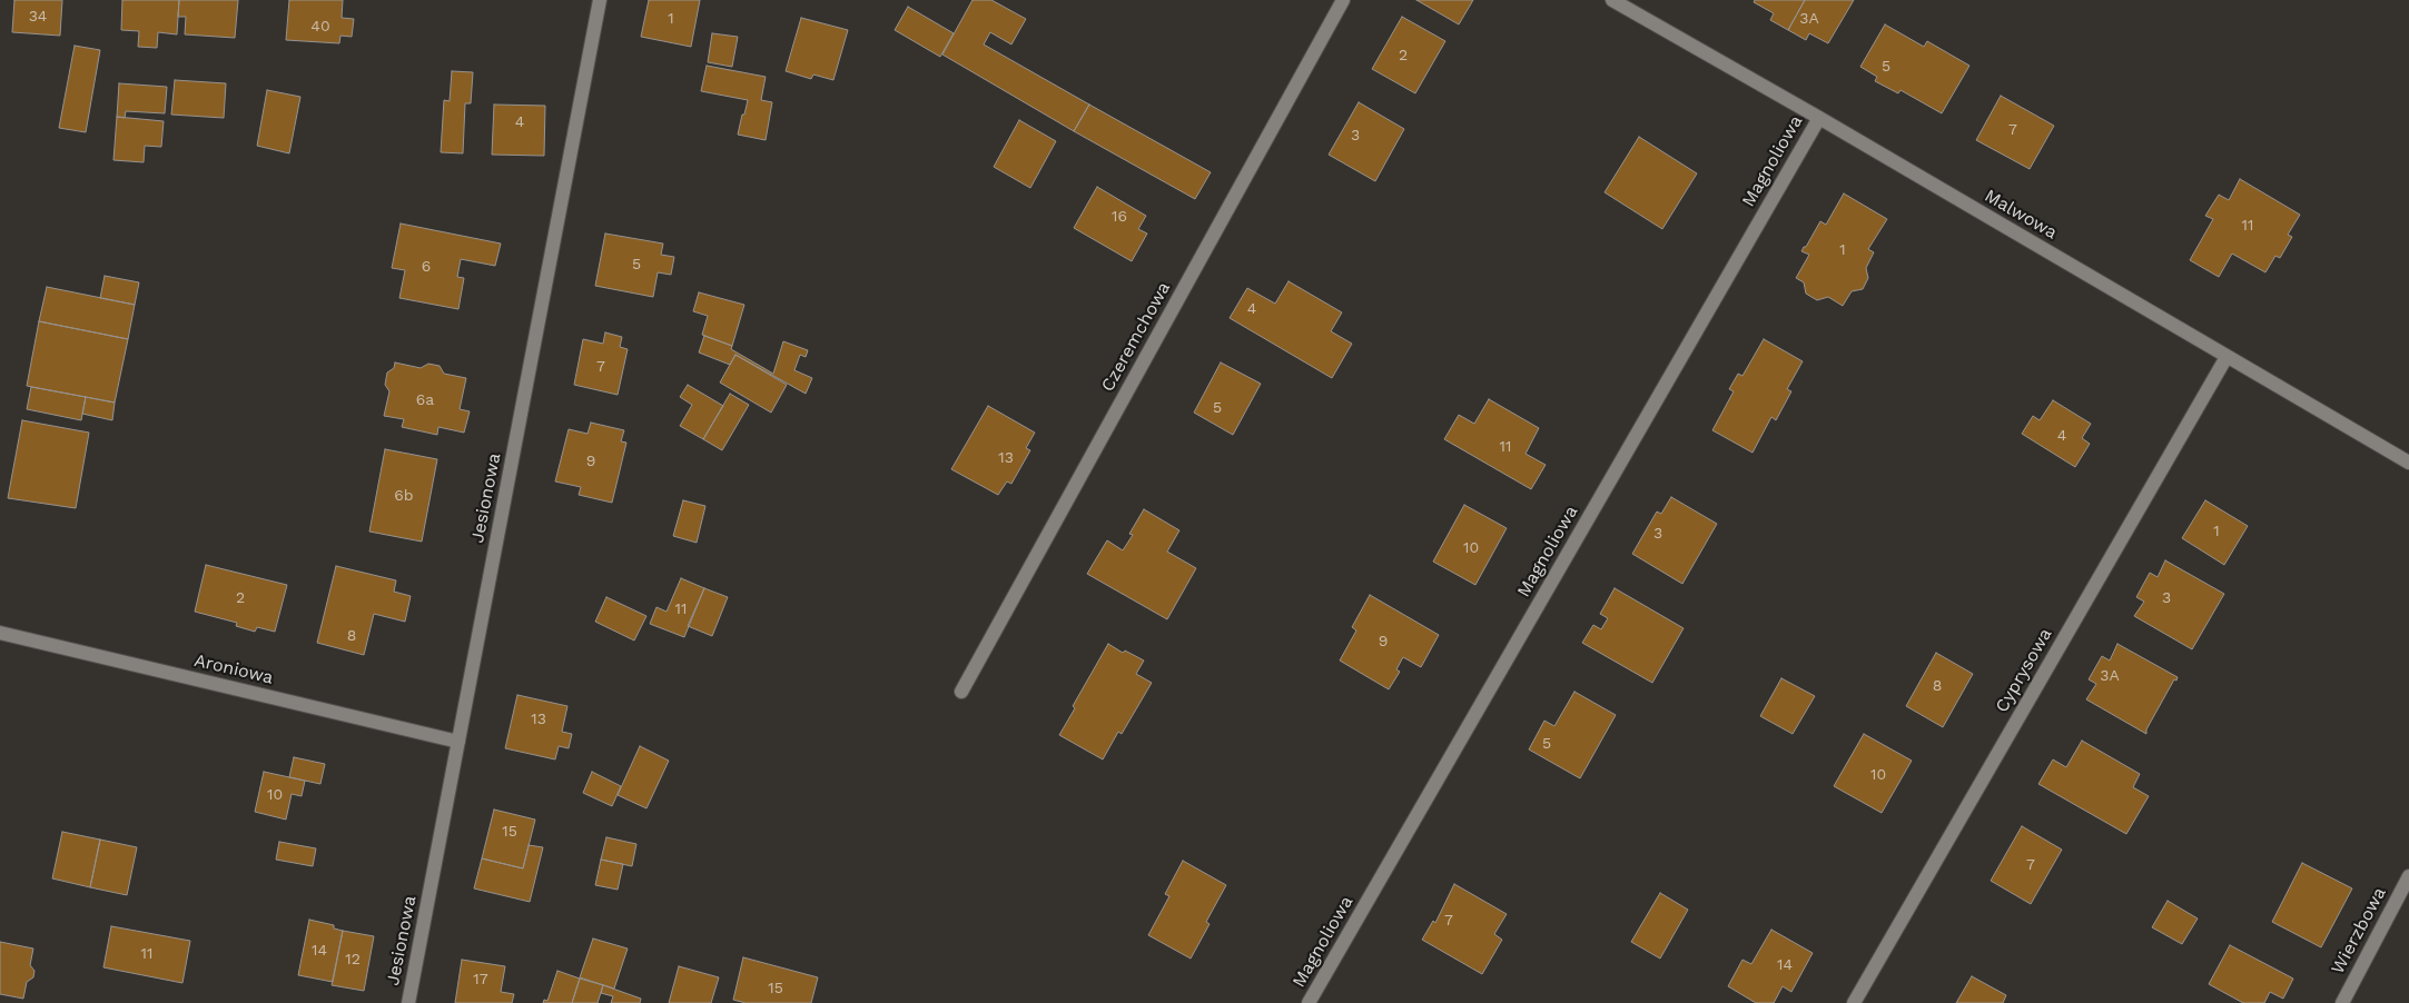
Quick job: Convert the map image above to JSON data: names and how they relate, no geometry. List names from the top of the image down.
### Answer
{
  "streets": {
    "street": [
      "Magnoliowa",
      "Malwowa",
      "Czeremchowa",
      "Jesionowa",
      "Aroniowa",
      "Cyprysowa",
      "Wierzbowa"
    ]
  },
  "crossings": [
    ["Magnoliowa", "Malwowa"],
    ["Malwowa", "Cyprysowa"],
    ["Jesionowa", "Aroniowa"]
  ],
  "house_numbers": [
    "34",
    "1",
    "3A",
    "40",
    "2",
    "5",
    "4",
    "7",
    "3",
    "16",
    "11",
    "1",
    "5",
    "6",
    "4",
    "7",
    "6a",
    "5",
    "4",
    "11",
    "13",
    "9",
    "6b",
    "1",
    "3",
    "10",
    "2",
    "3",
    "11",
    "8",
    "9",
    "3A",
    "8",
    "13",
    "5",
    "10",
    "10",
    "15",
    "7",
    "7",
    "14",
    "11",
    "12",
    "14",
    "17",
    "15"
  ]
}
